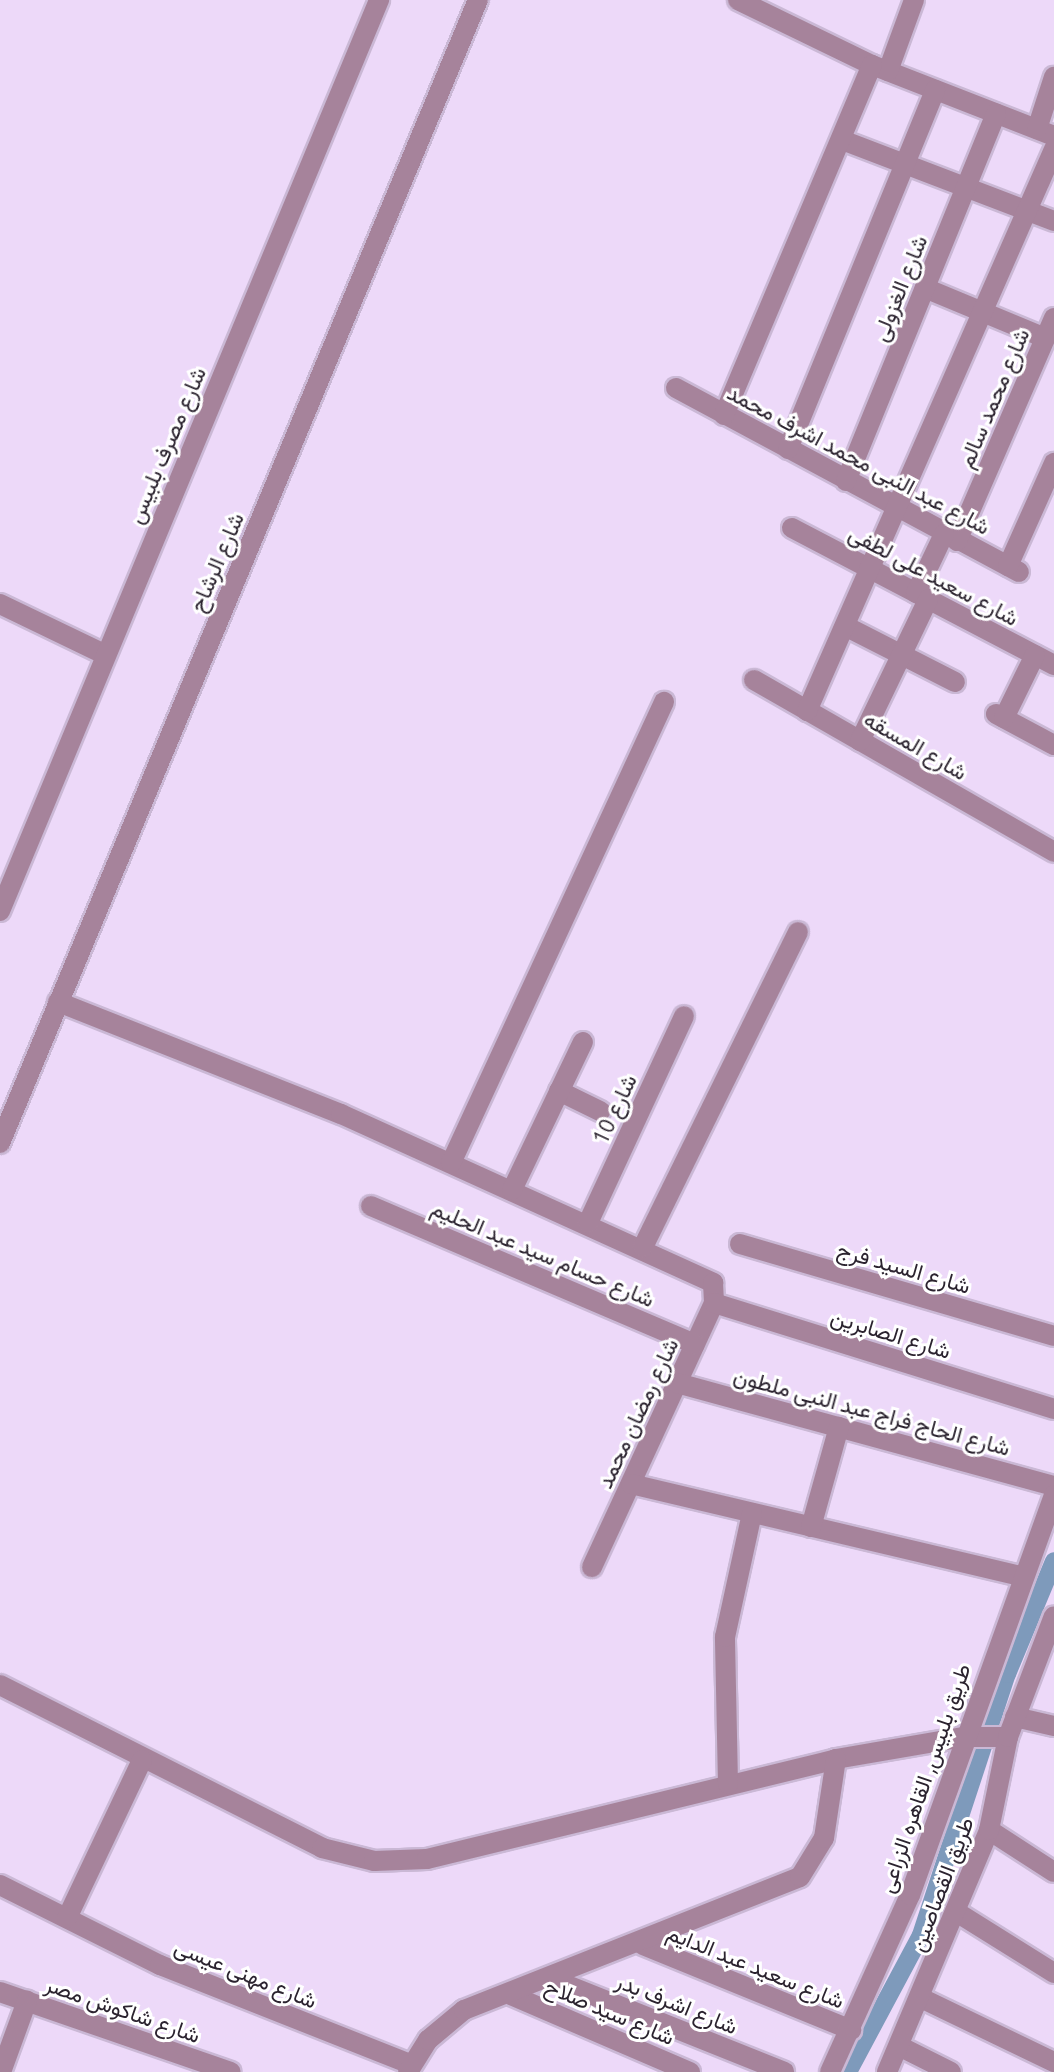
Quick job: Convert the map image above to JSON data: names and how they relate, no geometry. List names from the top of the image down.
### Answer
{
  "streets": {
    "street": [
      "شارع الغزولى",
      "شارع محمد سالم",
      "شارع مصرف بلبيس",
      "شارع عبد النبى محمد اشرف محمد",
      "شارع الرشاح",
      "شارع سعيد على لطفى",
      "شارع المسقه",
      "شارع 10",
      "شارع حسام سيد عبد الحليم",
      "شارع السيد فرج",
      "شارع الصابرين",
      "شارع الحاج فراج عبد النبى ملطون",
      "شارع رمضان محمد",
      "طريق بلبيس, القاهره الزراعى",
      "طريق القصاصين",
      "شارع سعيد عبد الدايم",
      "شارع مهنى عيسى",
      "شارع اشرف بدر",
      "شارع شاكوش مصر",
      "شارع سيد صلاح"
    ]
  },
  "crossings": [
    ["شارع الغزولى", "شارع عبد النبى محمد اشرف محمد"],
    ["شارع محمد سالم", "شارع عبد النبى محمد اشرف محمد"],
    ["شارع محمد سالم", "شارع سعيد على لطفى"],
    ["شارع محمد سالم", "شارع المسقه"],
    ["شارع حسام سيد عبد الحليم", "شارع رمضان محمد"],
    ["شارع الصابرين", "شارع رمضان محمد"],
    ["شارع الحاج فراج عبد النبى ملطون", "شارع رمضان محمد"],
    ["طريق بلبيس, القاهره الزراعى", "شارع سعيد عبد الدايم"]
  ]
}
